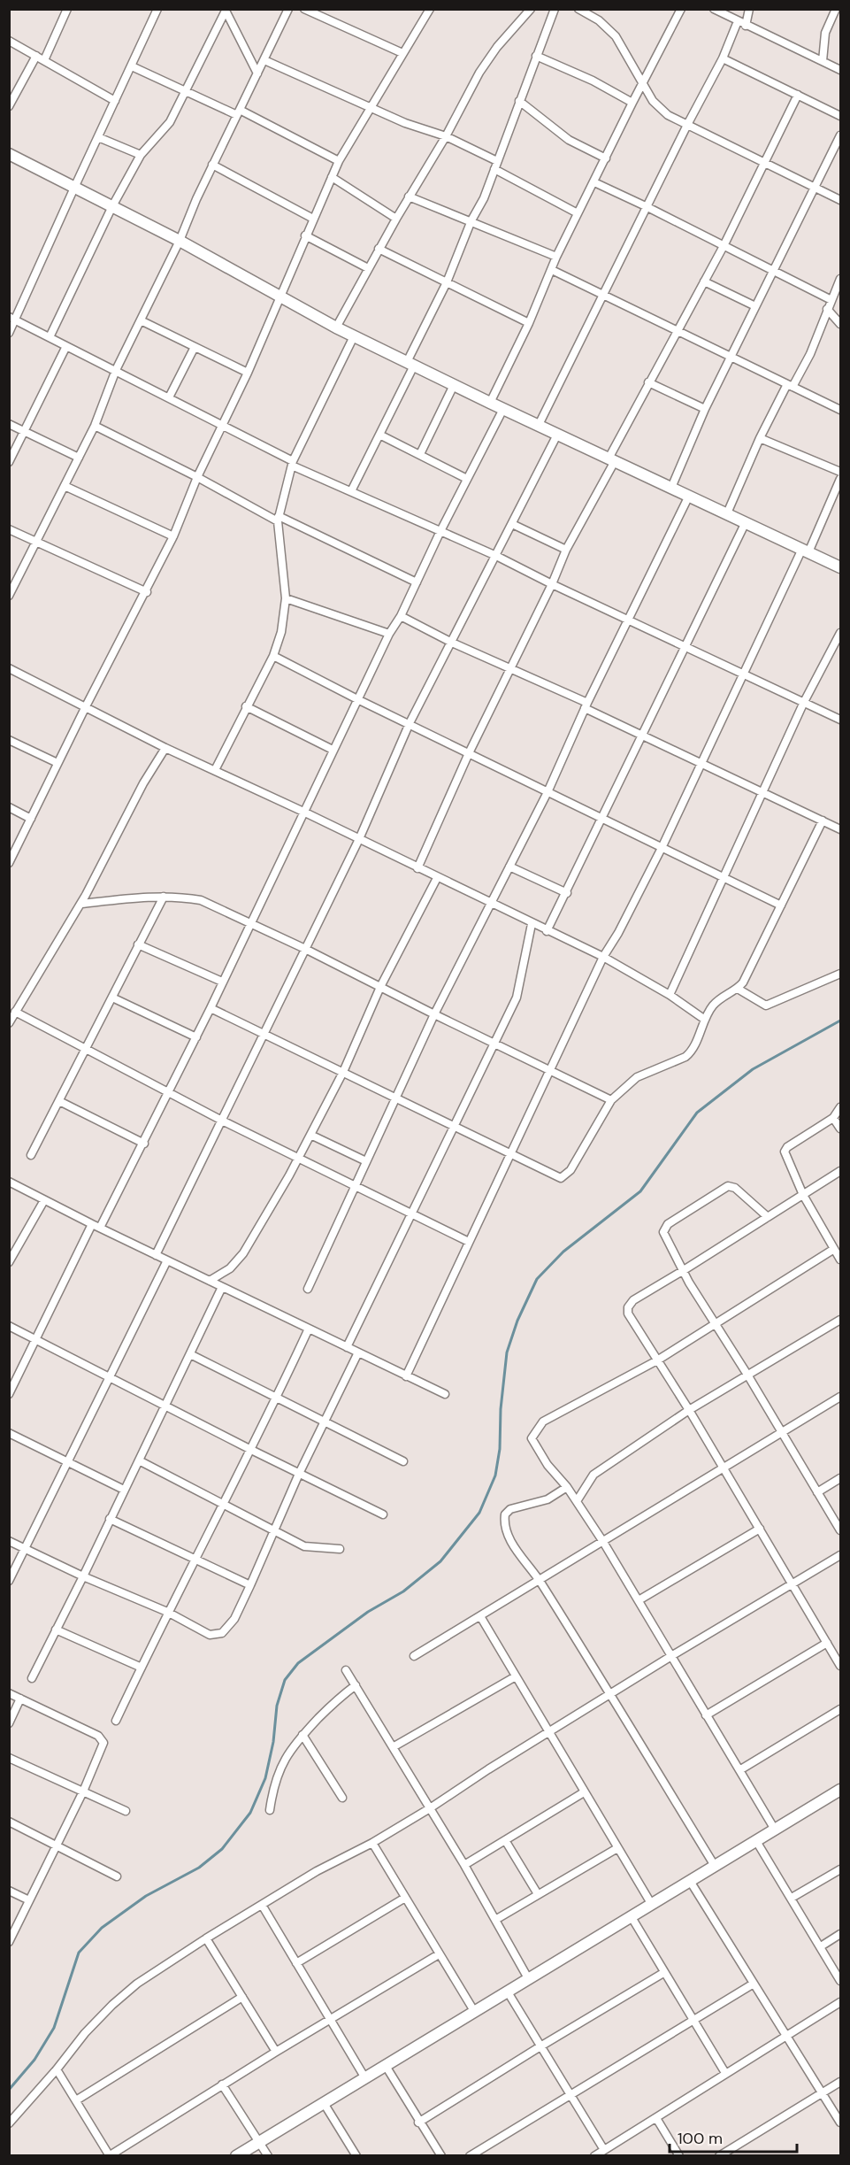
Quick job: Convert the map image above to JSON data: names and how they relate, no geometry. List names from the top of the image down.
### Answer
{
  "scale_bar": "100 m"
}
